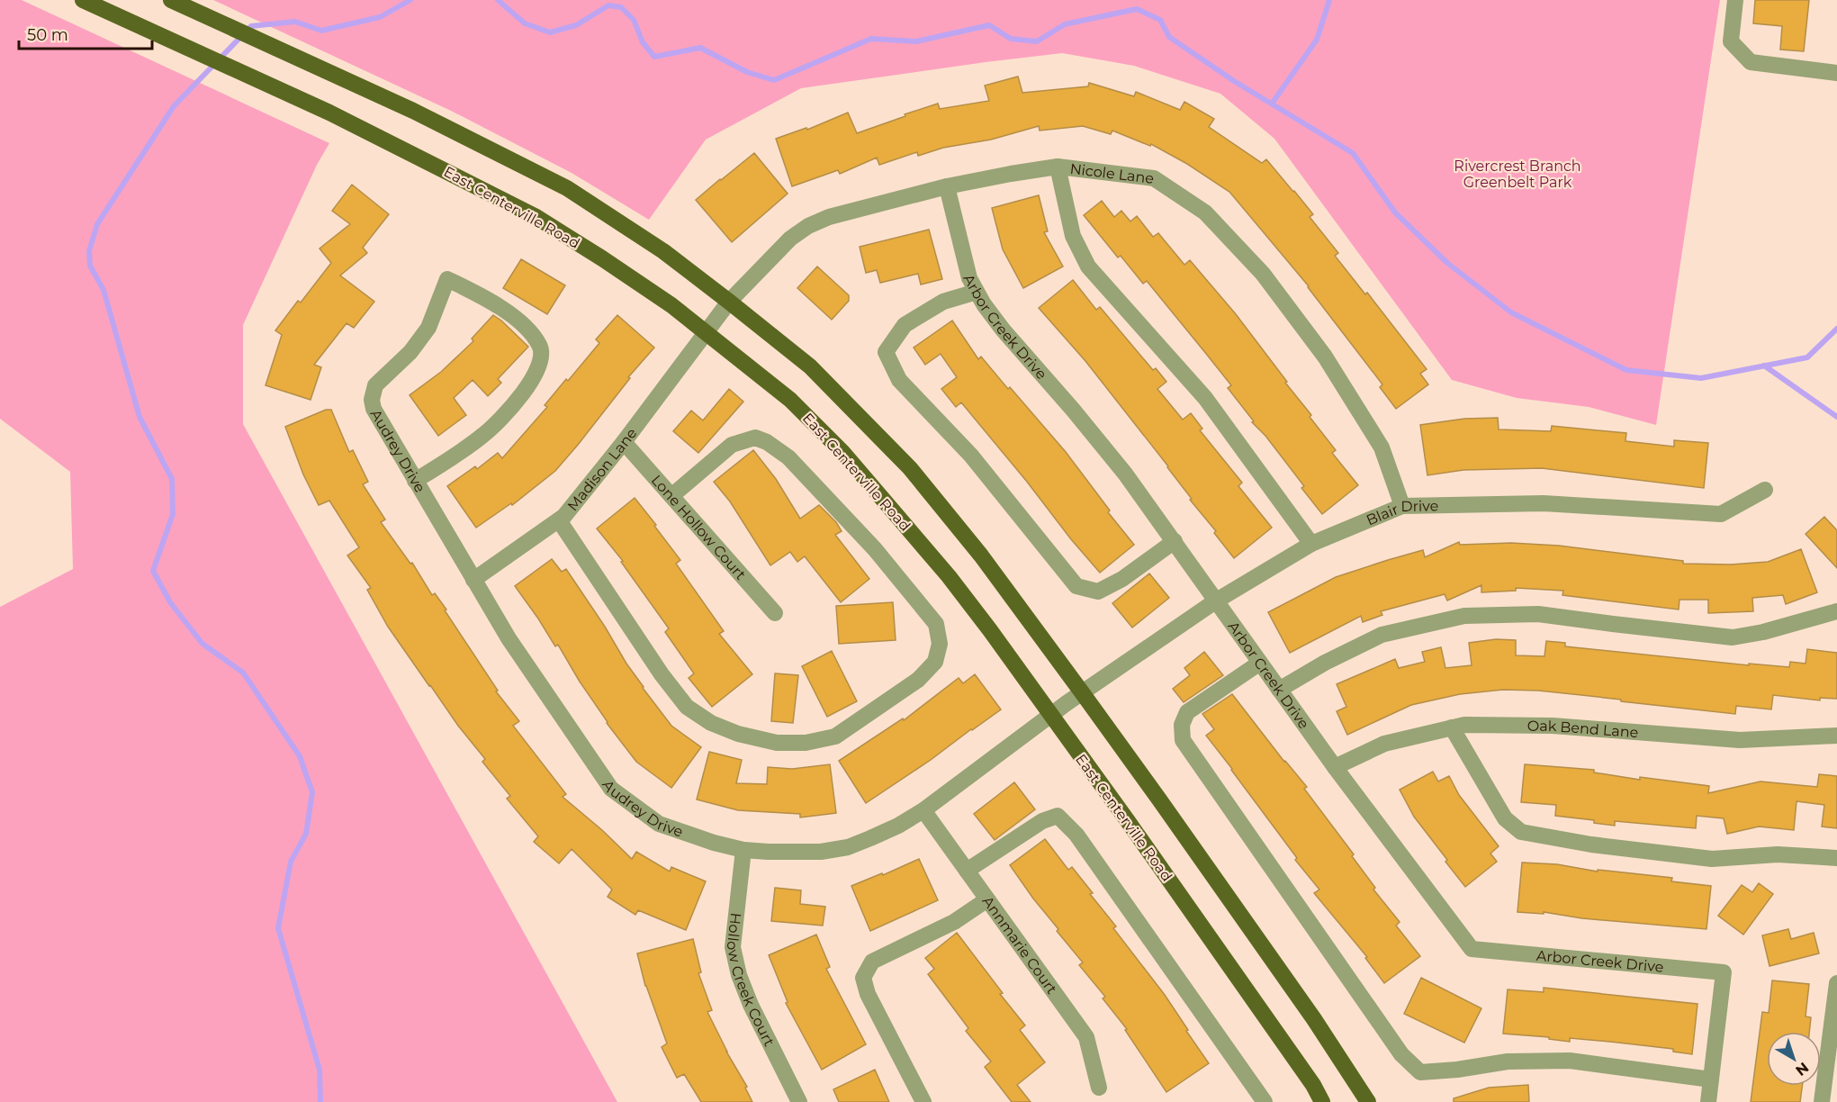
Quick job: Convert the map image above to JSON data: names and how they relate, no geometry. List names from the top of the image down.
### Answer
{
  "streets": {
    "main road": ["East Centerville Road"],
    "street": [
      "Nicole Lane",
      "Arbor Creek Drive",
      "Audrey Drive",
      "Madison Lane",
      "Blair Drive",
      "Lone Hollow Court",
      "Oak Bend Lane",
      "Annmarie Court",
      "Hollow Creek Court"
    ]
  },
  "crossings": [
    ["Nicole Lane", "East Centerville Road"],
    ["Nicole Lane", "Arbor Creek Drive"],
    ["Nicole Lane", "Madison Lane"],
    ["Nicole Lane", "Blair Drive"],
    ["East Centerville Road", "Audrey Drive"],
    ["East Centerville Road", "Madison Lane"],
    ["Arbor Creek Drive", "Blair Drive"],
    ["Arbor Creek Drive", "Oak Bend Lane"],
    ["Audrey Drive", "Madison Lane"],
    ["Audrey Drive", "Blair Drive"],
    ["Audrey Drive", "Annmarie Court"],
    ["Audrey Drive", "Hollow Creek Court"],
    ["Madison Lane", "Lone Hollow Court"]
  ],
  "parks": ["Rivercrest Branch Greenbelt Park"],
  "scale_bar": "50 m",
  "north": "bottom right"
}
